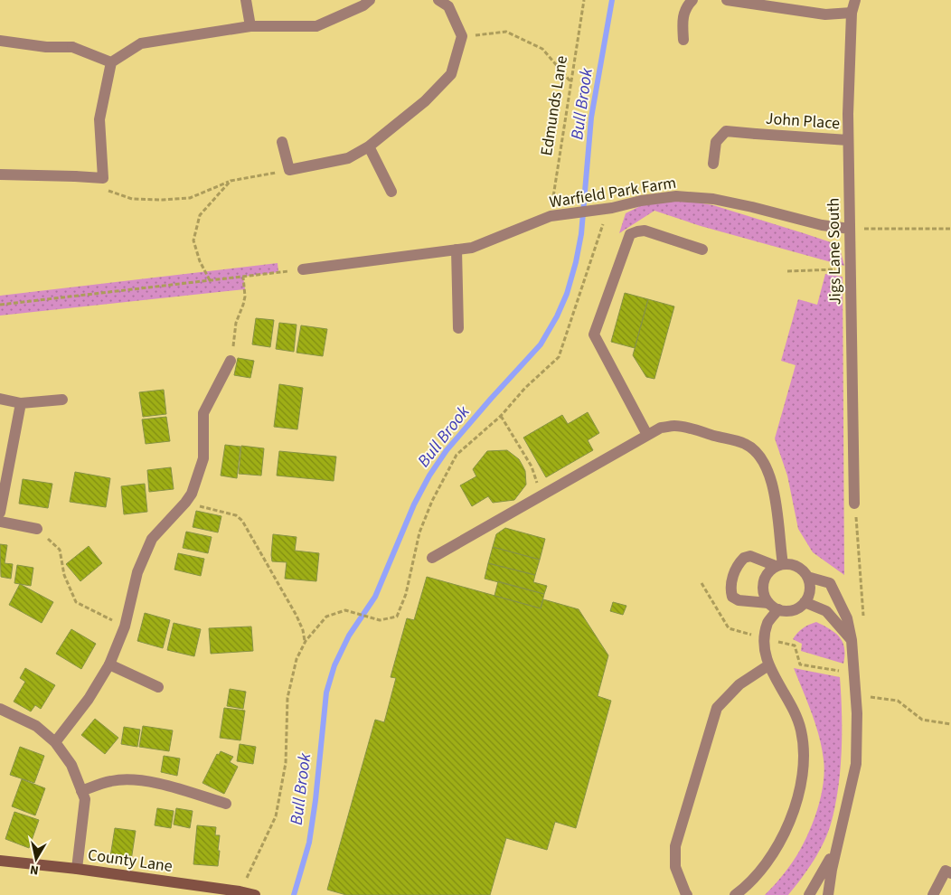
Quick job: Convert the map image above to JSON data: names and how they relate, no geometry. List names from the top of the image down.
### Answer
{
  "streets": {
    "street": [
      "John Place",
      "Warfield Park Farm",
      "Jigs Lane South",
      "County Lane"
    ],
    "path": ["Edmunds Lane"]
  },
  "crossings": [
    ["Edmunds Lane", "Warfield Park Farm"],
    ["John Place", "Jigs Lane South"],
    ["Warfield Park Farm", "Jigs Lane South"]
  ],
  "water": ["Bull Brook"],
  "north": "bottom"
}
